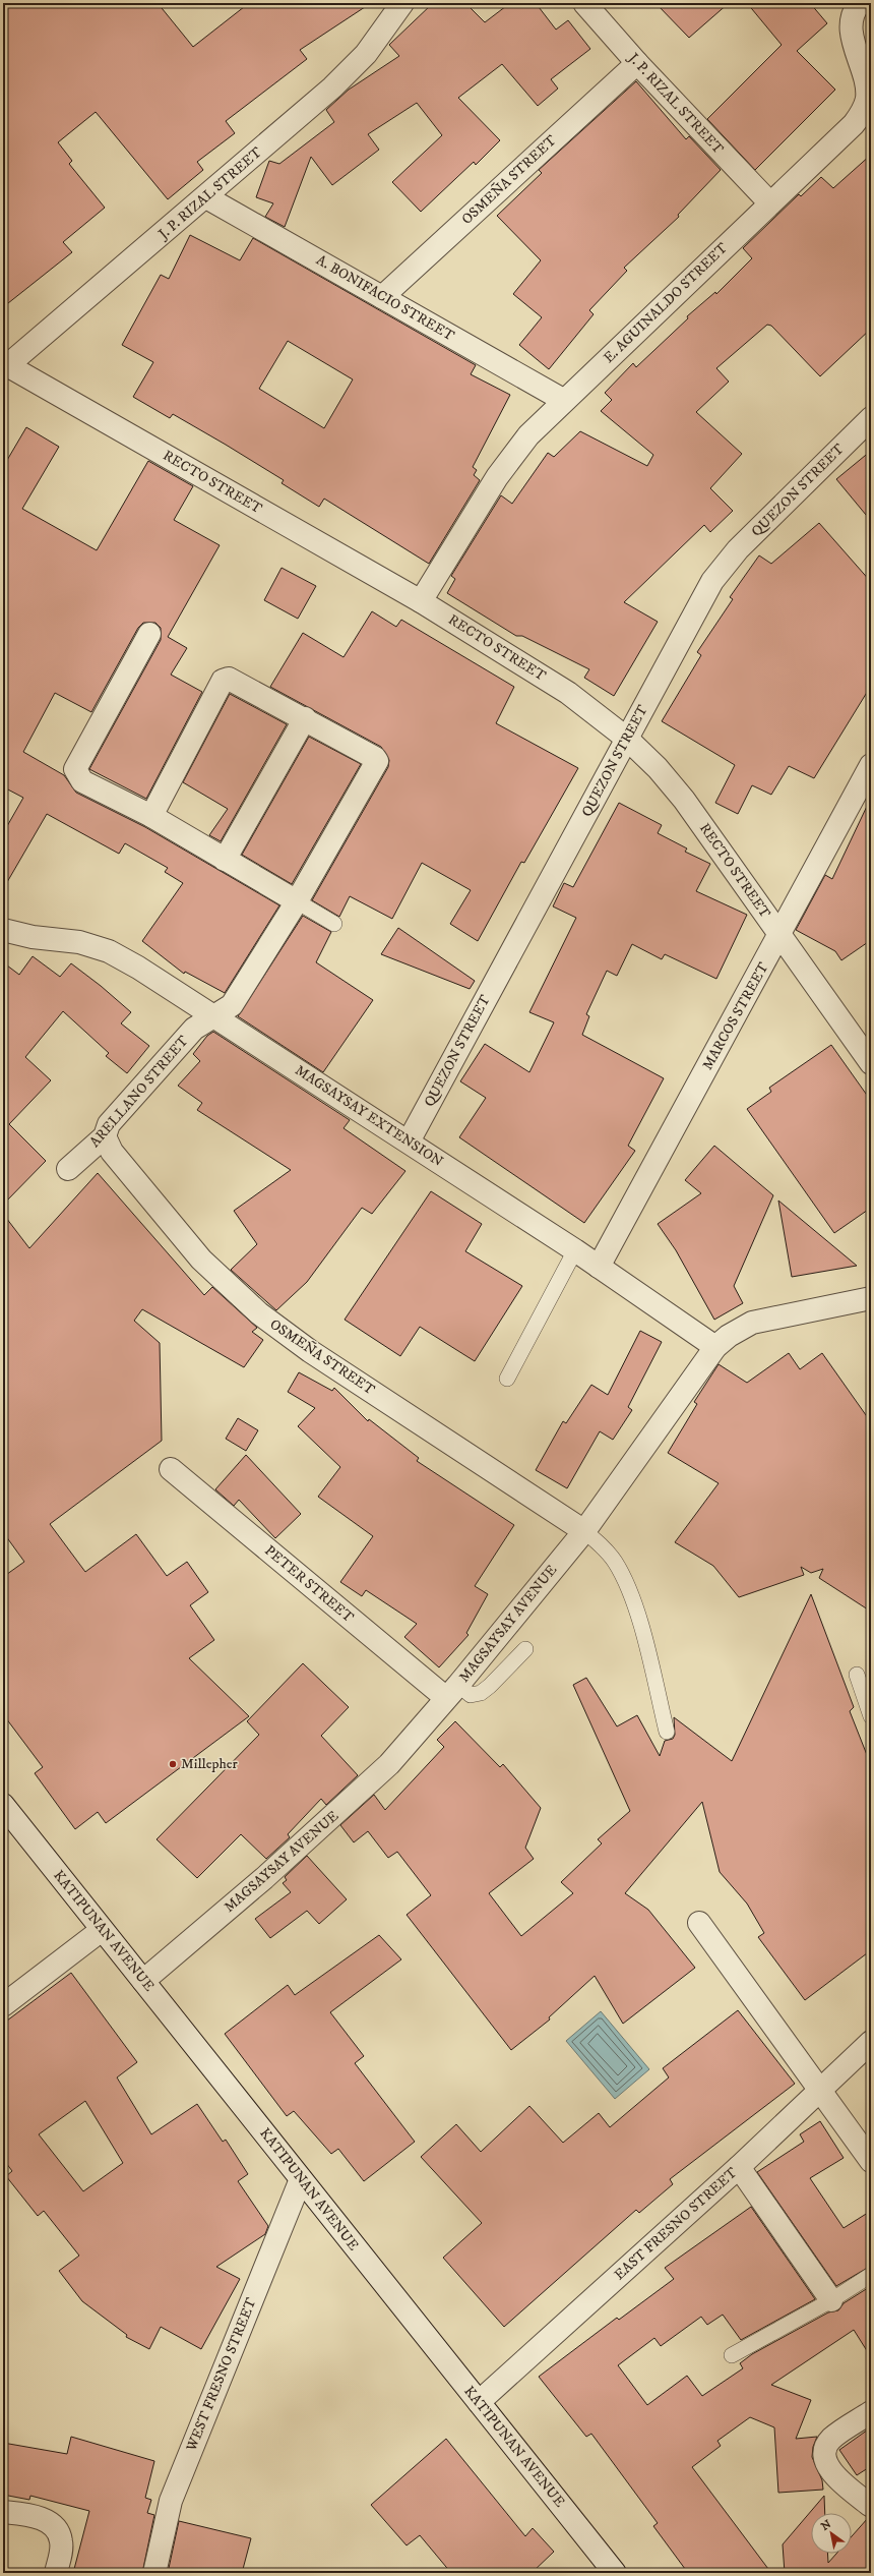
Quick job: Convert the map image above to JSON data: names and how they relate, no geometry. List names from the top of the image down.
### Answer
{
  "streets": {
    "street": [
      "J. P. RIZAL STREET",
      "OSMEÑA STREET",
      "A. BONIFACIO STREET",
      "E. AGUINALDO STREET",
      "RECTO STREET",
      "QUEZON STREET",
      "MARCOS STREET",
      "ARELLANO STREET",
      "MAGSAYSAY EXTENSION",
      "PETER STREET",
      "MAGSAYSAY AVENUE",
      "KATIPUNAN AVENUE",
      "EAST FRESNO STREET",
      "WEST FRESNO STREET"
    ]
  },
  "crossings": [
    ["J. P. RIZAL STREET", "OSMEÑA STREET"],
    ["J. P. RIZAL STREET", "A. BONIFACIO STREET"],
    ["J. P. RIZAL STREET", "E. AGUINALDO STREET"],
    ["J. P. RIZAL STREET", "RECTO STREET"],
    ["OSMEÑA STREET", "A. BONIFACIO STREET"],
    ["OSMEÑA STREET", "ARELLANO STREET"],
    ["OSMEÑA STREET", "MAGSAYSAY AVENUE"],
    ["A. BONIFACIO STREET", "E. AGUINALDO STREET"],
    ["E. AGUINALDO STREET", "RECTO STREET"],
    ["RECTO STREET", "QUEZON STREET"],
    ["RECTO STREET", "MARCOS STREET"],
    ["QUEZON STREET", "MAGSAYSAY EXTENSION"],
    ["MARCOS STREET", "MAGSAYSAY EXTENSION"],
    ["ARELLANO STREET", "MAGSAYSAY EXTENSION"],
    ["MAGSAYSAY EXTENSION", "MAGSAYSAY AVENUE"],
    ["PETER STREET", "MAGSAYSAY AVENUE"],
    ["MAGSAYSAY AVENUE", "KATIPUNAN AVENUE"],
    ["KATIPUNAN AVENUE", "EAST FRESNO STREET"],
    ["KATIPUNAN AVENUE", "WEST FRESNO STREET"]
  ],
  "places": ["Millepher"],
  "north": "top left"
}
